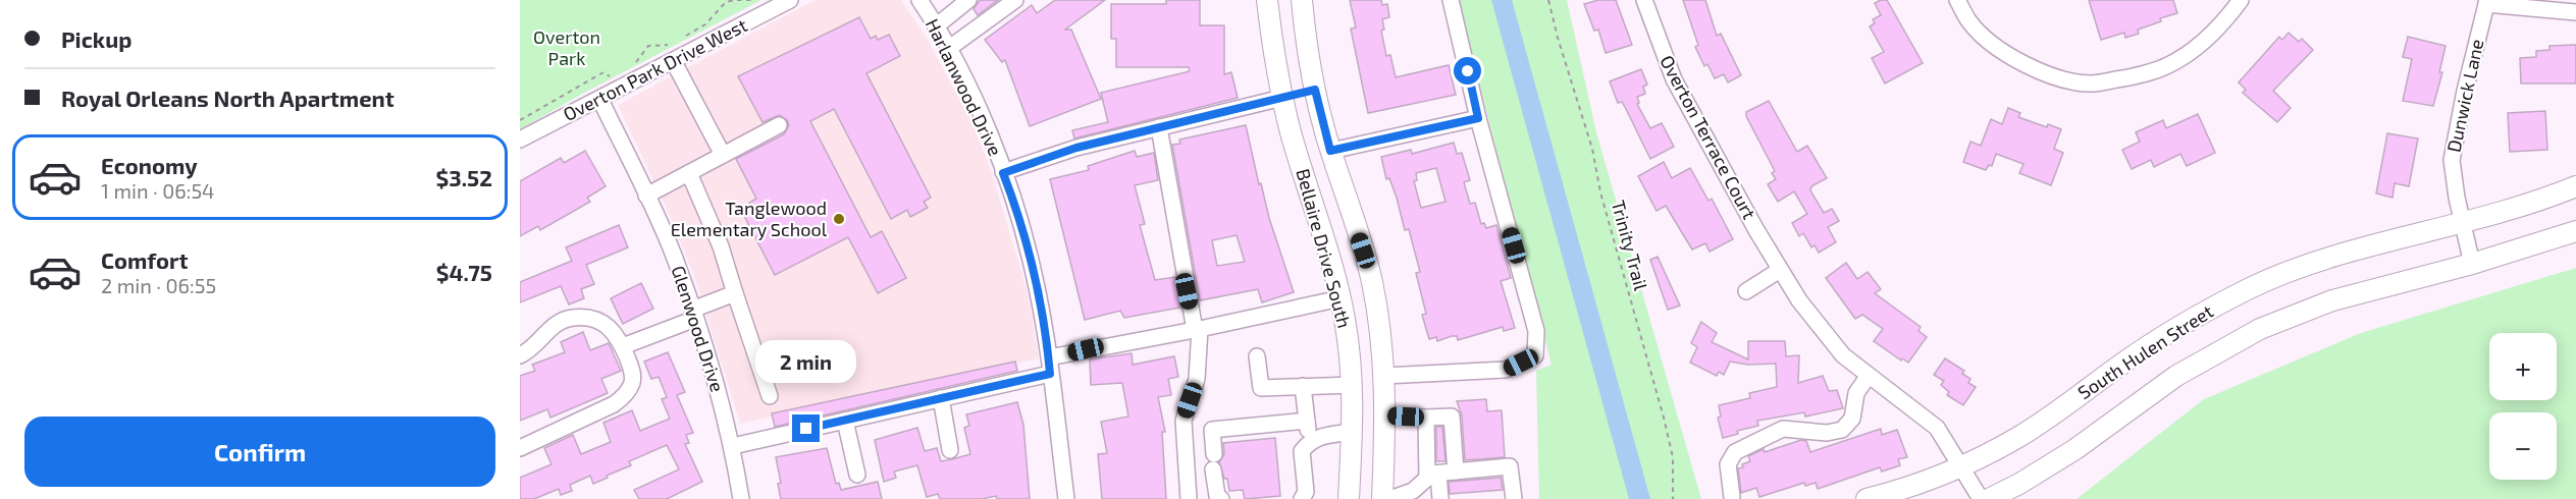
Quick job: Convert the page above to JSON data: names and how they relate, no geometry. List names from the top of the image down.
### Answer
{
  "streets": {
    "main road": ["Bellaire Drive South", "South Hulen Street"],
    "street": [
      "Overton Park Drive West",
      "Harlanwood Drive",
      "Dunwick Lane",
      "Overton Terrace Court",
      "Glenwood Drive"
    ],
    "path": ["Trinity Trail"]
  },
  "crossings": [
    ["Overton Park Drive West", "Glenwood Drive"],
    ["Dunwick Lane", "South Hulen Street"],
    ["Overton Terrace Court", "South Hulen Street"]
  ],
  "parks": ["Overton Park"],
  "places": ["Tanglewood Elementary School"],
  "page": {
    "banner": ["Pickup", "Royal Orleans North Apartment"],
    "list": [
      {
        "name": "Economy",
        "note": "1 min · 06:54",
        "value": "$3.52"
      },
      {
        "name": "Comfort",
        "note": "2 min · 06:55",
        "value": "$4.75"
      }
    ],
    "map_buttons": ["+", "−"],
    "bubble": "2 min",
    "buttons": "Confirm"
  }
}
